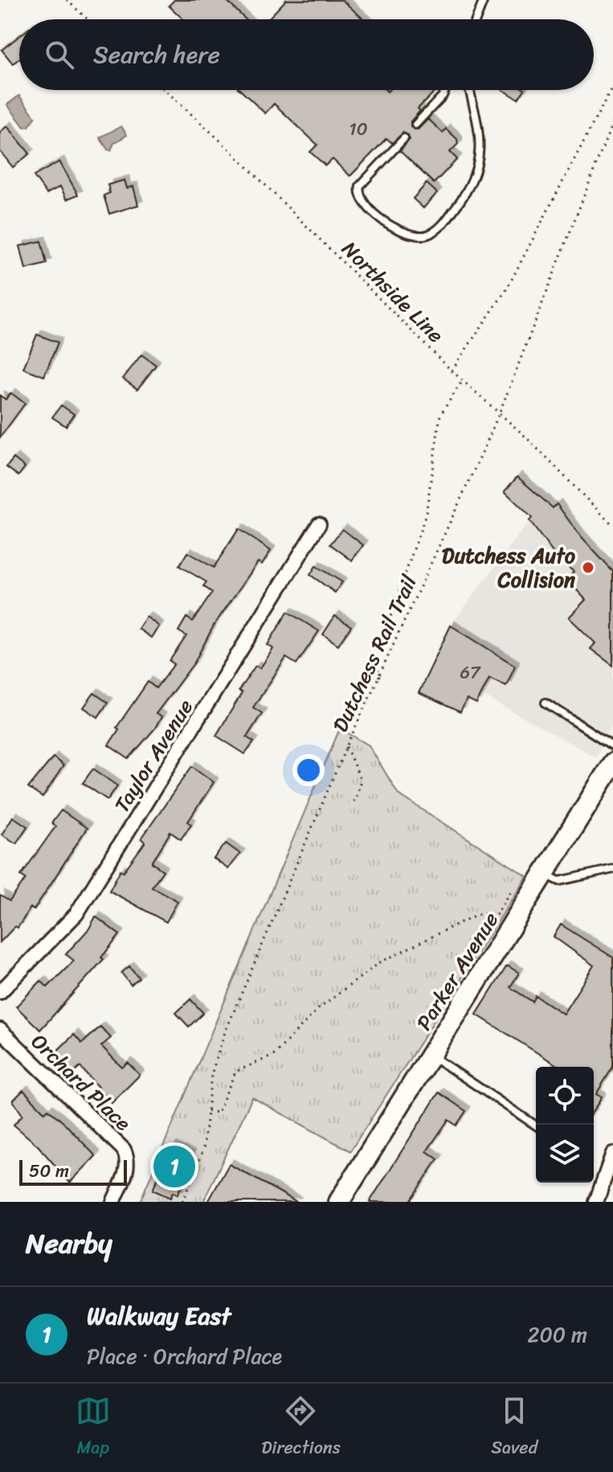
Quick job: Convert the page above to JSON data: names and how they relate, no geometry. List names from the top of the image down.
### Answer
{
  "streets": {
    "main road": ["Parker Avenue"],
    "street": ["Taylor Avenue", "Orchard Place"],
    "path": ["Northside Line", "Dutchess Rail Trail"]
  },
  "places": ["Dutchess Auto Collision"],
  "house_numbers": ["10", "67"],
  "scale_bar": "50 m",
  "page": {
    "search": "Search here",
    "pins": "1",
    "scale": "50 m",
    "heading": "Nearby",
    "list": [
      {
        "mark": "1",
        "name": "Walkway East",
        "note": "Place · Orchard Place",
        "value": "200 m"
      }
    ],
    "nav": ["Map", "Directions", "Saved"]
  }
}
